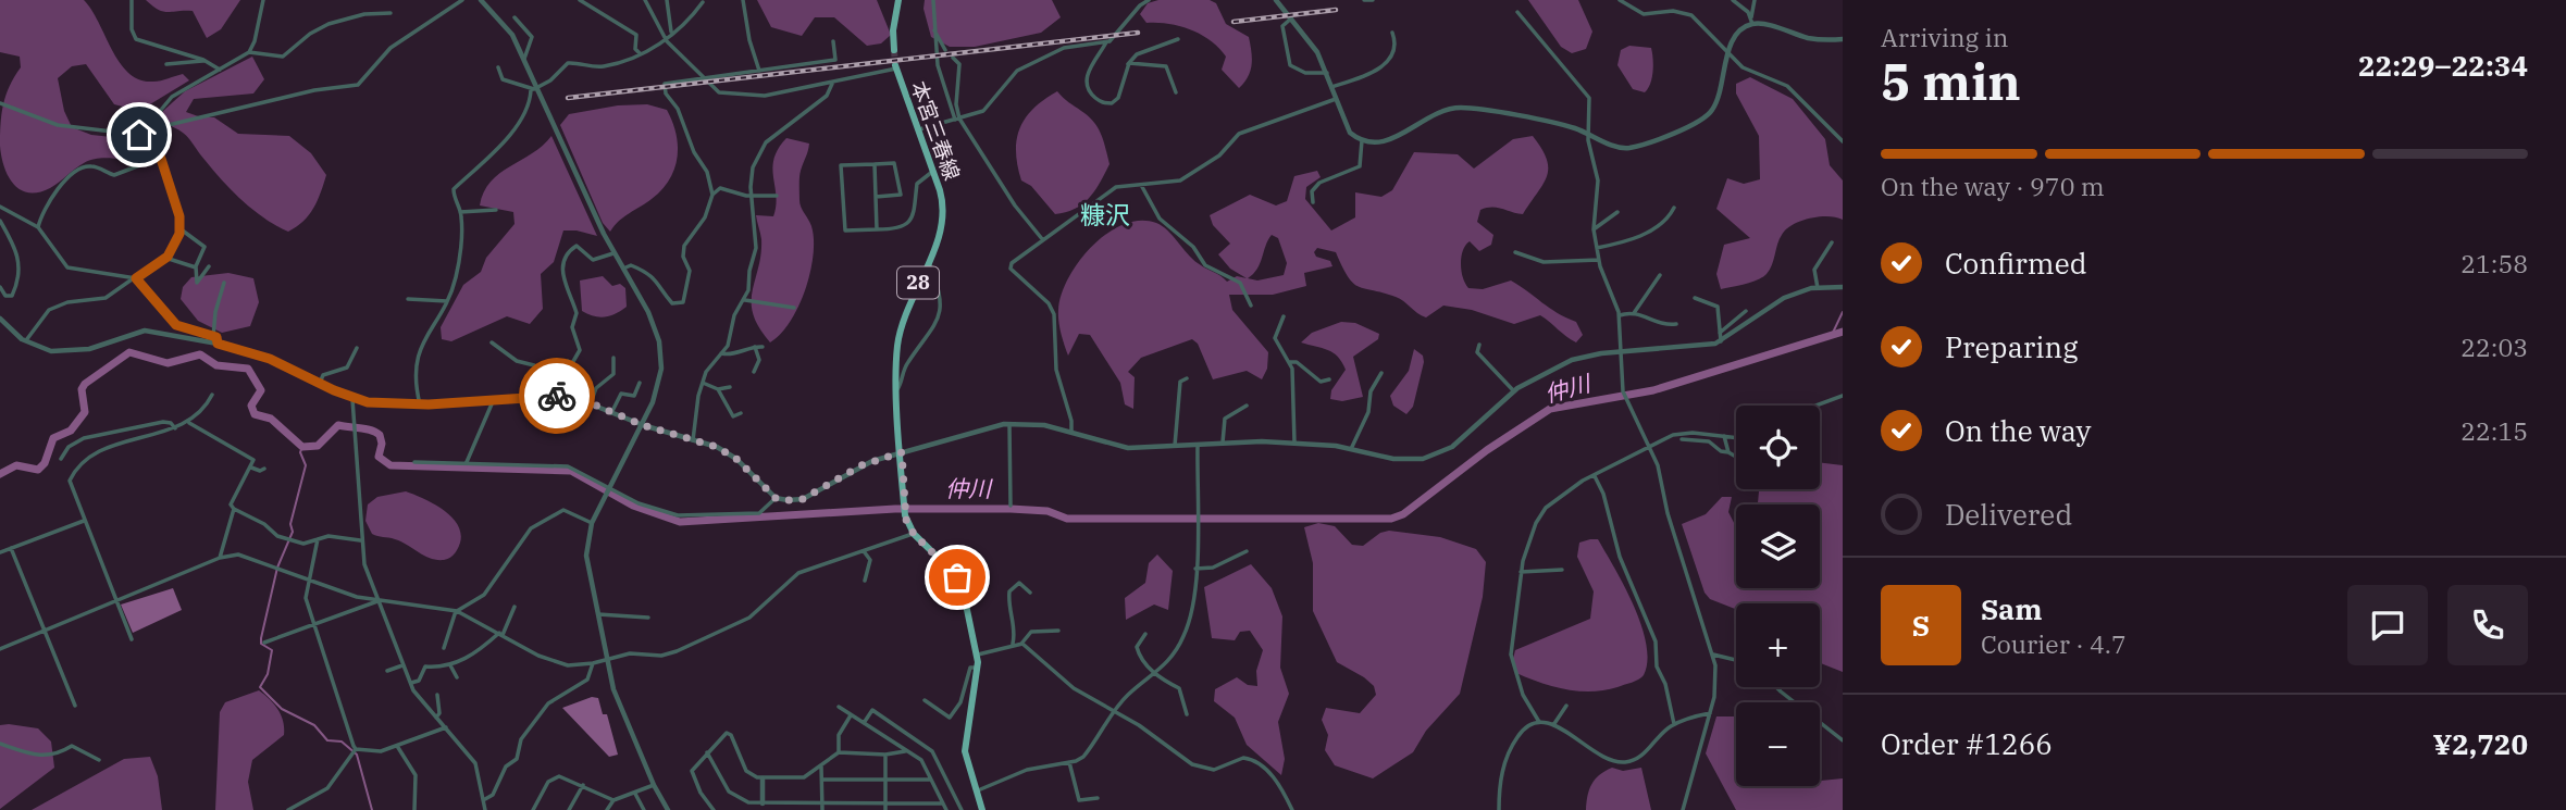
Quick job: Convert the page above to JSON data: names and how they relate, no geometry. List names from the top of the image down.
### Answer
{
  "streets": {
    "main road": ["本宮三春線", "28"]
  },
  "districts": ["糠沢"],
  "water": ["仲川"],
  "page": {
    "heading": ["5 min", "Arriving in", "22:29–22:34"],
    "panel": [
      "Sam",
      "Courier · 4.7",
      "Order #1266",
      "¥2,720"
    ],
    "bar": "On the way · 970 m",
    "list": [
      ["Confirmed", "21:58"],
      ["Preparing", "22:03"],
      ["On the way", "22:15"],
      "Delivered"
    ],
    "map_buttons": ["+", "−"],
    "round": "S"
  }
}
